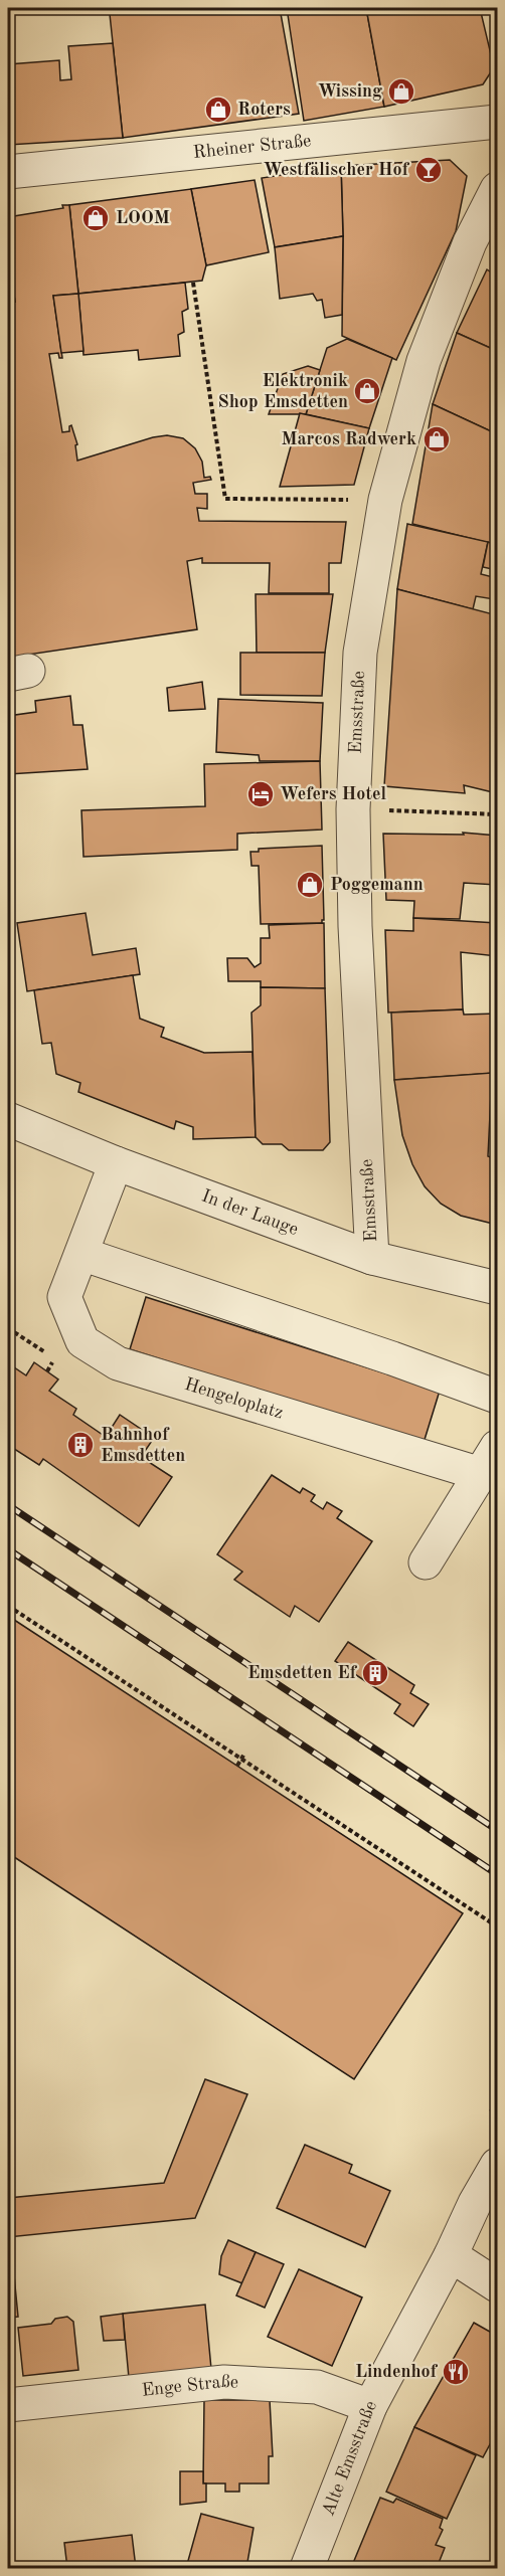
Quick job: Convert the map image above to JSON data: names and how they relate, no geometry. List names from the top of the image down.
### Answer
{
  "streets": {
    "street": [
      "Rheiner Straße",
      "Emsstraße",
      "In der Lauge",
      "Hengeloplatz",
      "Enge Straße",
      "Alte Emsstraße"
    ]
  },
  "crossings": [
    ["Emsstraße", "In der Lauge"],
    ["In der Lauge", "Hengeloplatz"],
    ["Enge Straße", "Alte Emsstraße"]
  ],
  "places": {
    "shop": [
      "Wissing",
      "Roters",
      "LOOM",
      "Elektronik Shop Emsdetten",
      "Marcos Radwerk",
      "Poggemann"
    ],
    "bar": ["Westfälischer Hof"],
    "hotel": ["Wefers Hotel"],
    "building": ["Bahnhof Emsdetten", "Emsdetten Ef"],
    "restaurant": ["Lindenhof"]
  }
}
